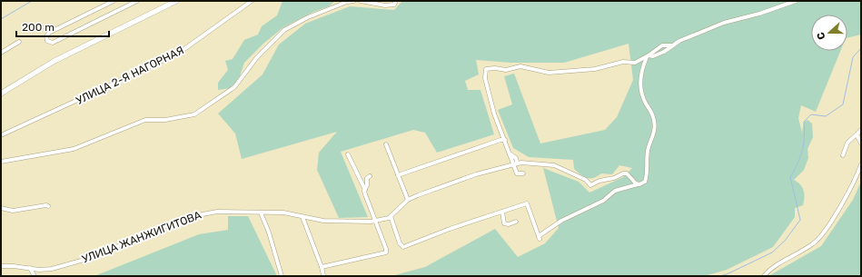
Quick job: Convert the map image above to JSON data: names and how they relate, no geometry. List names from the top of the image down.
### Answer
{
  "streets": {
    "street": ["УЛИЦА 2-Я НАГОРНАЯ", "УЛИЦА ЖАНЖИГИТОВА"]
  },
  "scale_bar": "200 m",
  "north": "left"
}
